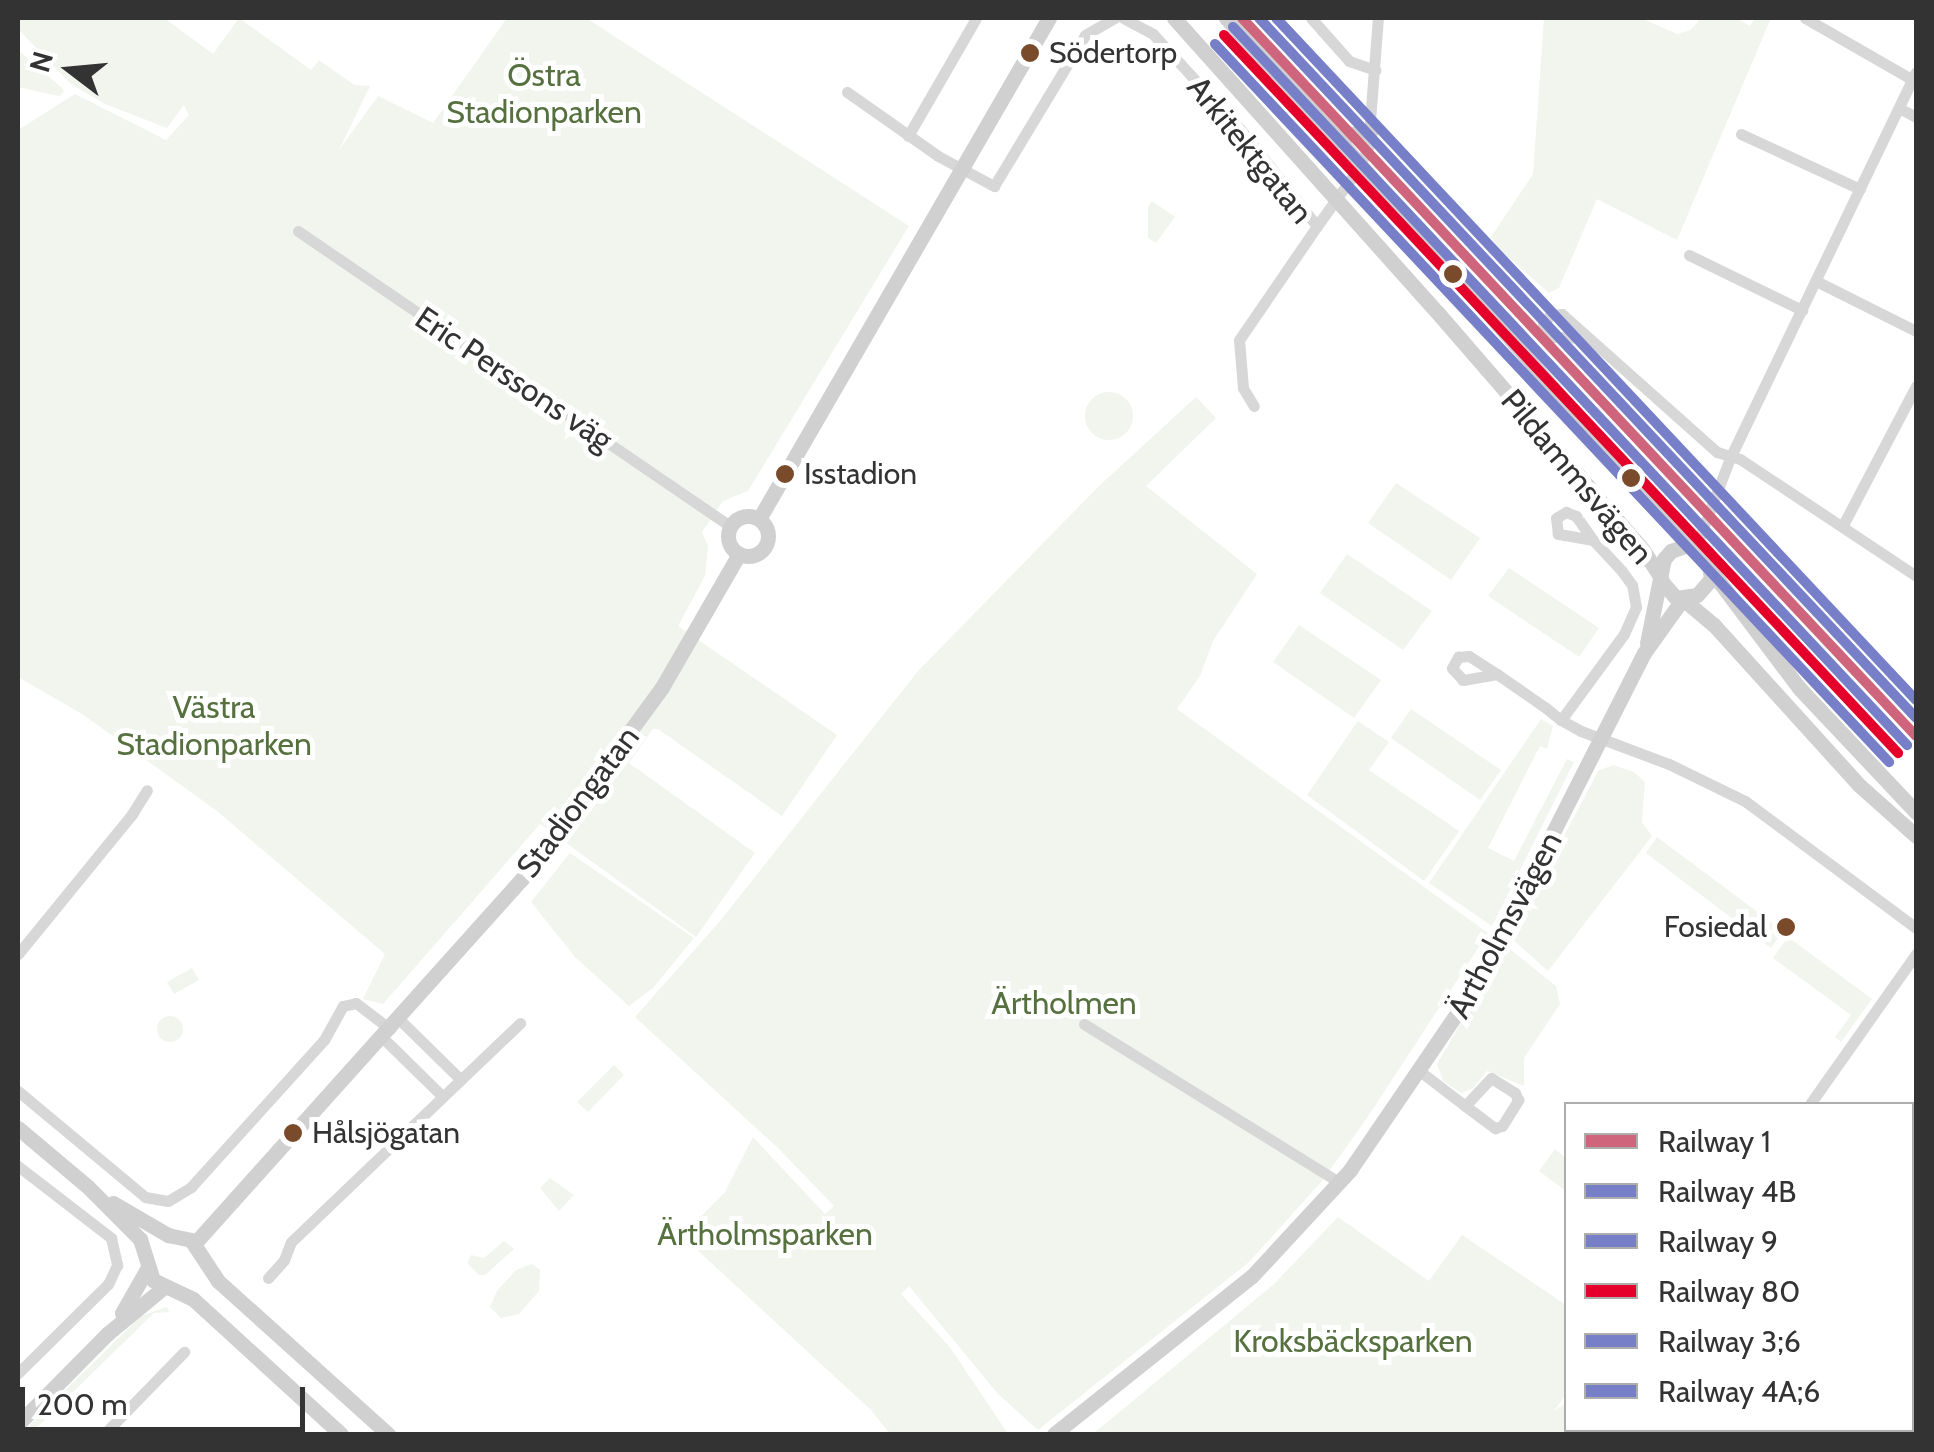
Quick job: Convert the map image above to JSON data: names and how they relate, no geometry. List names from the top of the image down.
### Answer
{
  "streets": {
    "main road": ["Pildammsvägen", "Stadiongatan", "Ärtholmsvägen"],
    "street": ["Arkitektgatan", "Eric Perssons väg"]
  },
  "crossings": [
    ["Eric Perssons väg", "Stadiongatan"],
    ["Pildammsvägen", "Ärtholmsvägen"]
  ],
  "parks": [
    "Östra Stadionparken",
    "Västra Stadionparken",
    "Ärtholmen",
    "Ärtholmsparken",
    "Kroksbäcksparken"
  ],
  "places": [
    "Södertorp",
    "Isstadion",
    "Fosiedal",
    "Hålsjögatan"
  ],
  "lines": [
    "rail line 1",
    "rail line 9",
    "rail line 3;6",
    "rail line 4B",
    "rail line 80",
    "rail line 4A;6"
  ],
  "legend": [
    "Railway 1",
    "Railway 4B",
    "Railway 9",
    "Railway 80",
    "Railway 3;6",
    "Railway 4A;6"
  ],
  "scale_bar": "200 m",
  "north": "left"
}
